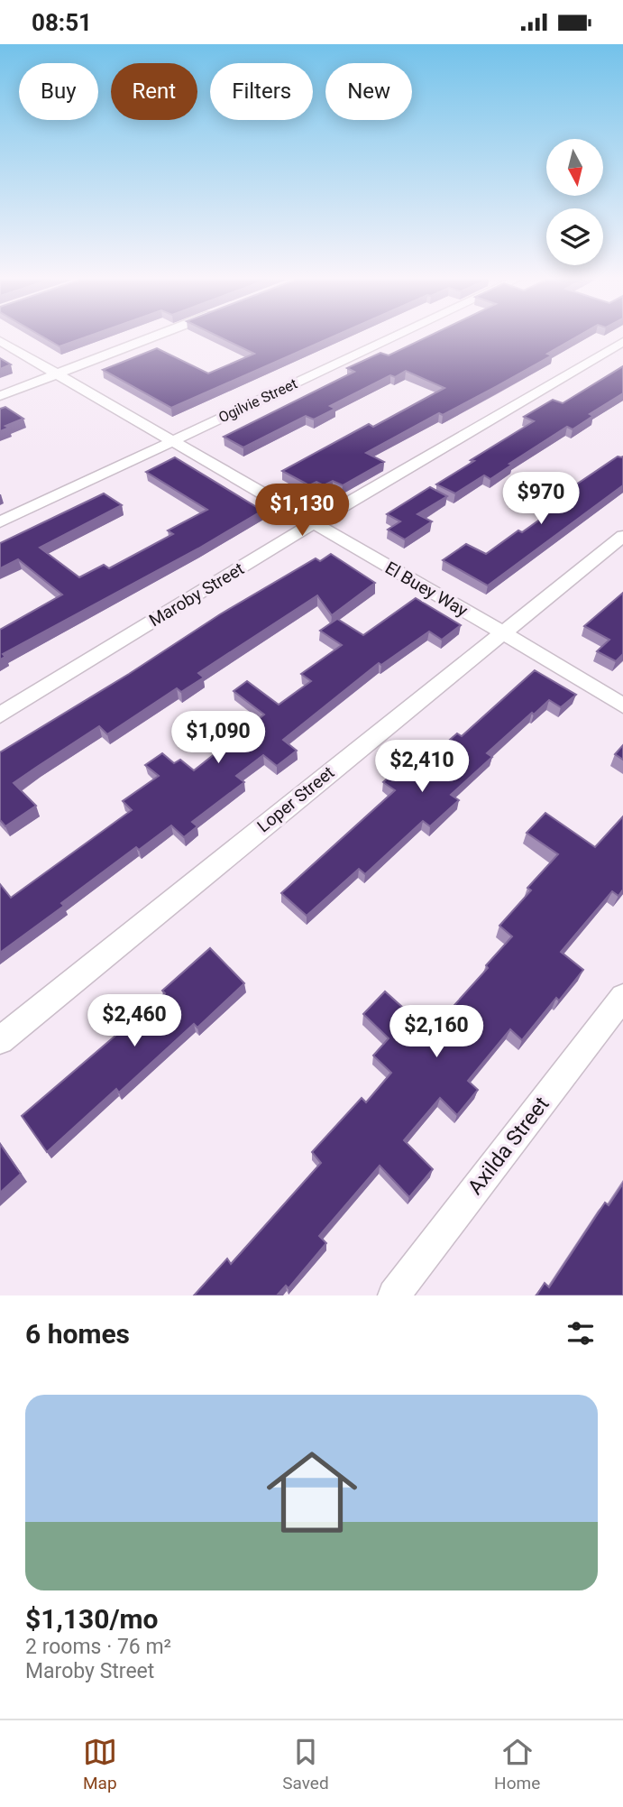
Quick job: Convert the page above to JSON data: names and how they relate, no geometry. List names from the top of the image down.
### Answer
{
  "streets": {
    "street": [
      "Ogilvie Street",
      "El Buey Way",
      "Maroby Street",
      "Loper Street",
      "Axilda Street"
    ]
  },
  "crossings": [
    ["Ogilvie Street", "El Buey Way"],
    ["El Buey Way", "Maroby Street"],
    ["El Buey Way", "Loper Street"]
  ],
  "north": "bottom",
  "page": {
    "status": "08:51",
    "chip": [
      "Buy",
      "Rent",
      "Filters",
      "New"
    ],
    "price": [
      "$970",
      "$1,130",
      "$1,090",
      "$2,410",
      "$2,460",
      "$2,160"
    ],
    "heading": "6 homes",
    "list": [
      {
        "name": "$1,130/mo",
        "note": "2 rooms · 76 m² · Maroby Street"
      }
    ],
    "tabs": ["Map", "Saved", "Home"]
  }
}
